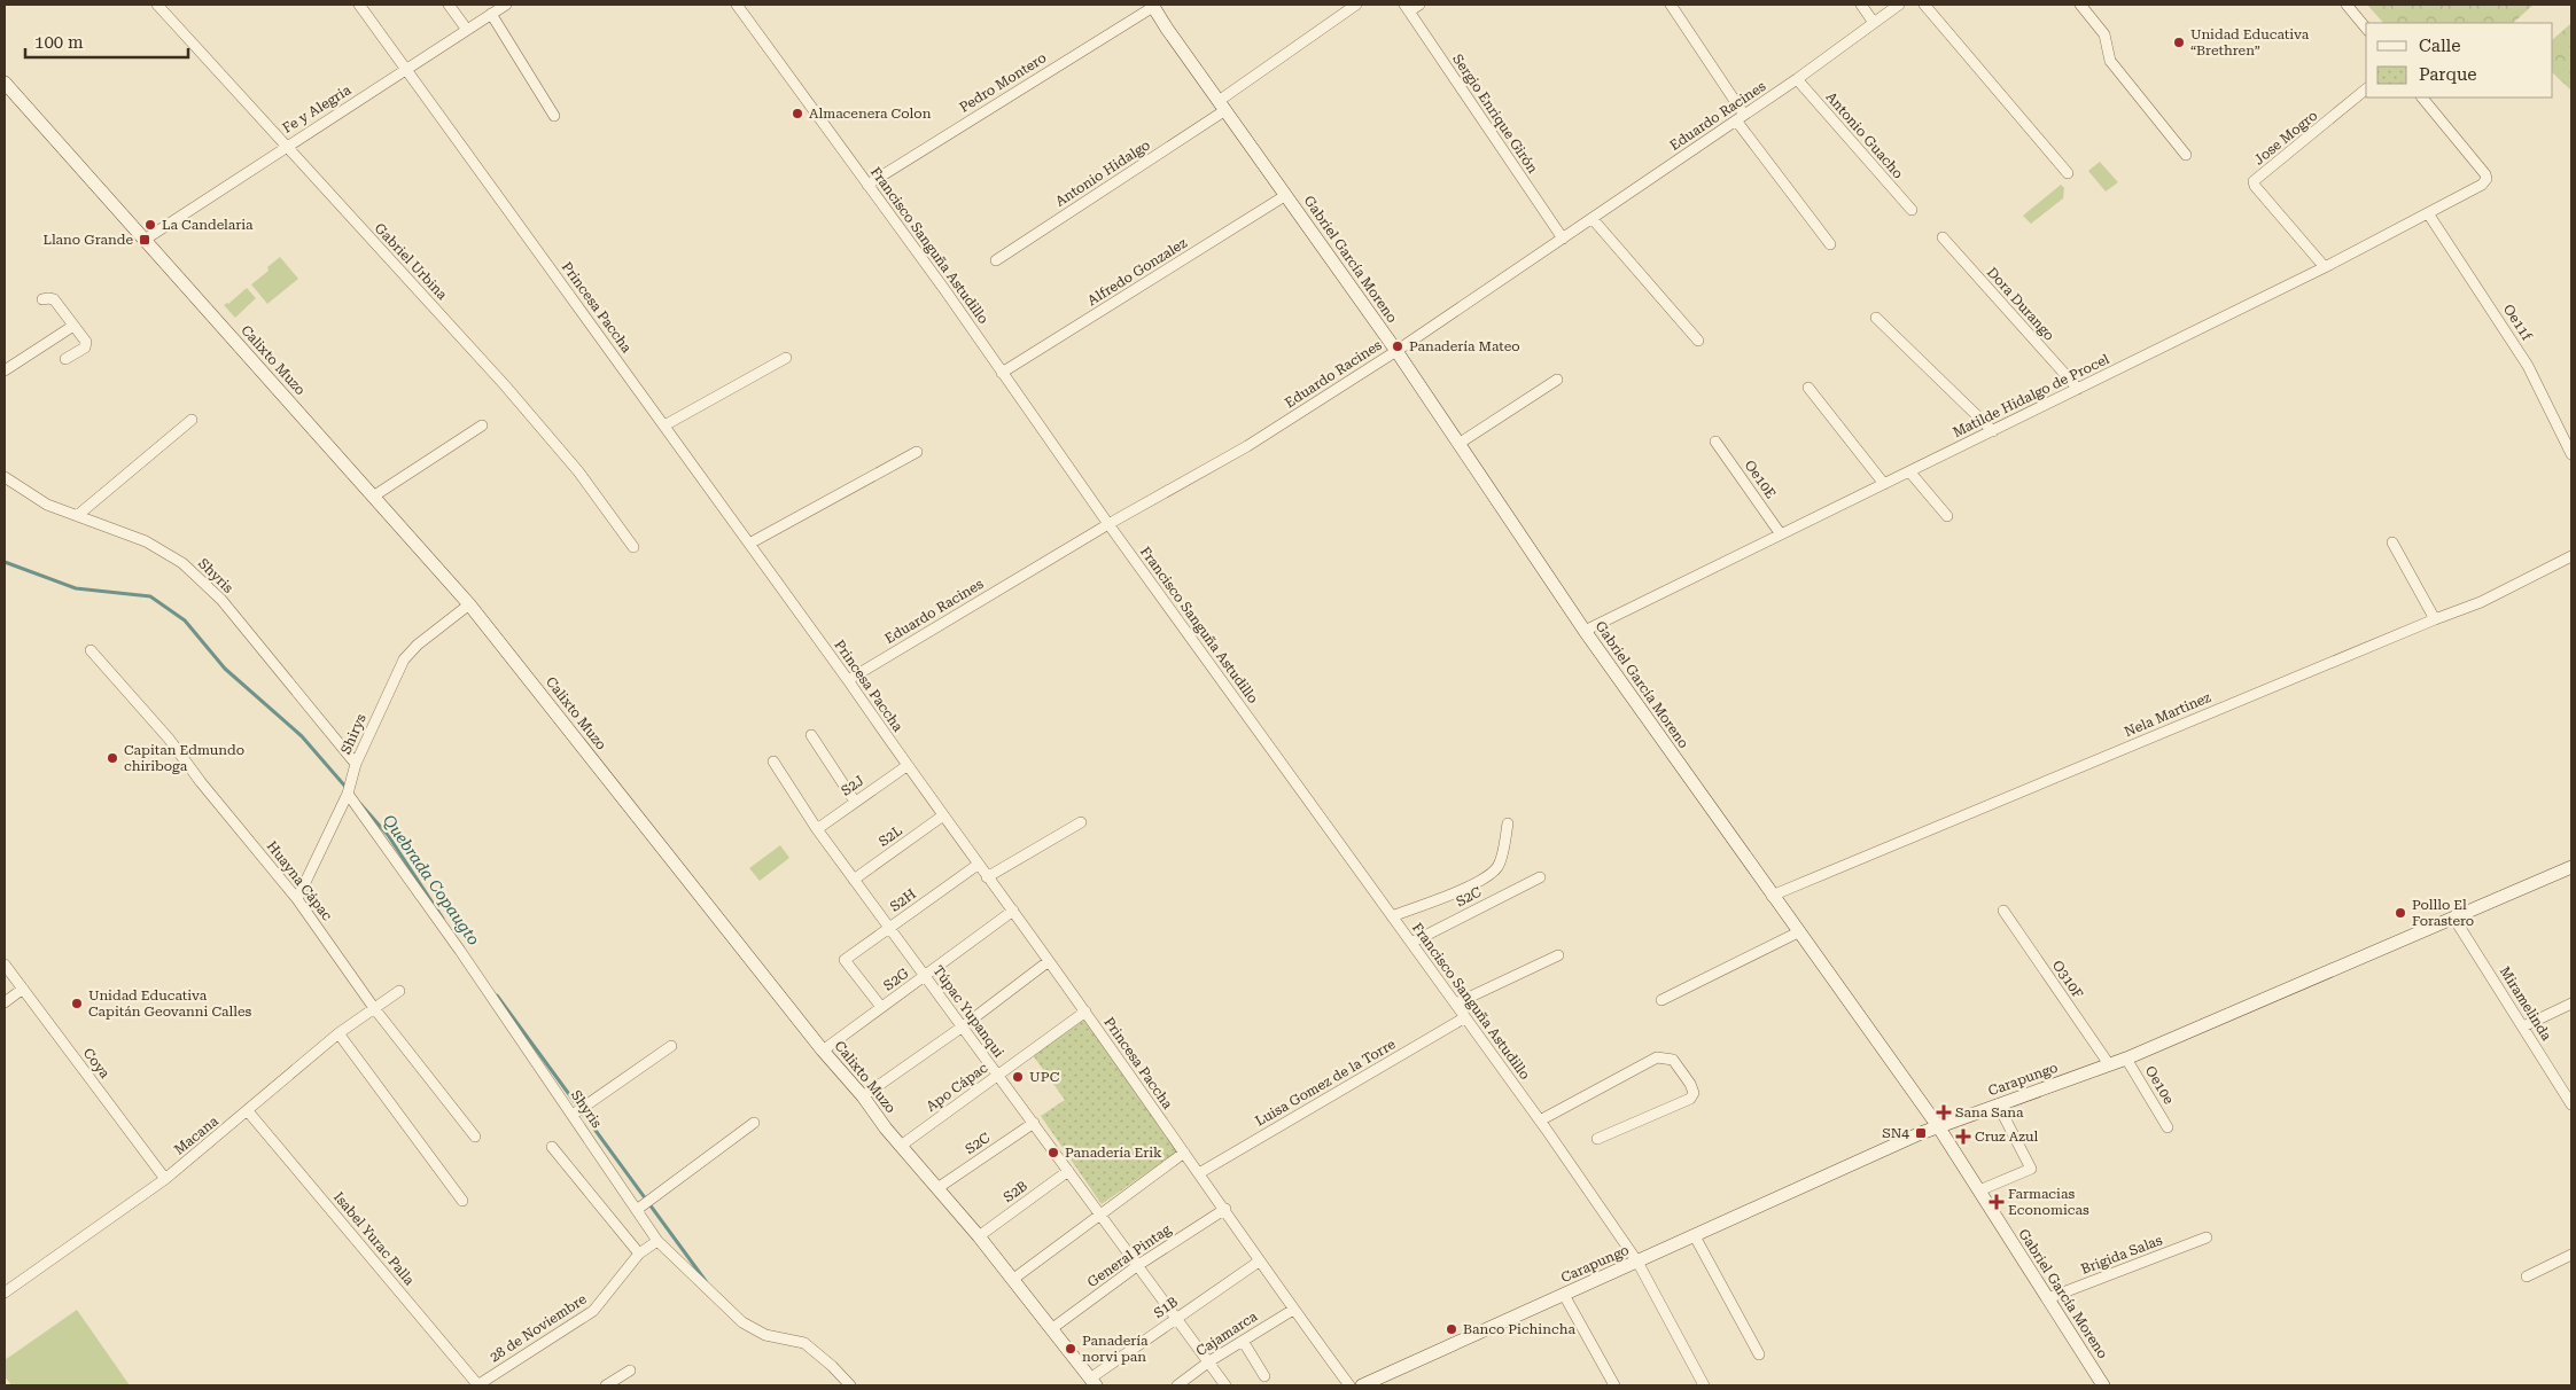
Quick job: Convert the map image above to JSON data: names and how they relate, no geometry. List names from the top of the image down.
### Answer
{
  "streets": {
    "street": [
      "Pedro Montero",
      "Fe y Alegria",
      "Sergio Enrique Girón",
      "Eduardo Racines",
      "Antonio Guacho",
      "Jose Mogro",
      "Antonio Hidalgo",
      "Francisco Sanguña Astudillo",
      "Gabriel García Moreno",
      "Gabriel Urbina",
      "Alfredo Gonzalez",
      "Dora Durango",
      "Princesa Paccha",
      "Oe11f",
      "Calixto Muzo",
      "Matilde Hidalgo de Procel",
      "Oe10E",
      "Shyris",
      "Nela Martinez",
      "Shirys",
      "S2J",
      "S2L",
      "Huayna Cápac",
      "S2C",
      "S2H",
      "S2G",
      "O310F",
      "Miramelinda",
      "Túpac Yupanqui",
      "Coya",
      "Carapungo",
      "Luisa Gomez de la Torre",
      "Oe10e",
      "Apo Cápac",
      "Macana",
      "S2B",
      "Isabel Yurac Palla",
      "Brigida Salas",
      "General Pintag",
      "S1B",
      "28 de Noviembre",
      "Cajamarca"
    ]
  },
  "crossings": [
    ["Pedro Montero", "Francisco Sanguña Astudillo"],
    ["Pedro Montero", "Gabriel García Moreno"],
    ["Fe y Alegria", "Gabriel Urbina"],
    ["Fe y Alegria", "Princesa Paccha"],
    ["Fe y Alegria", "Calixto Muzo"],
    ["Sergio Enrique Girón", "Eduardo Racines"],
    ["Eduardo Racines", "Antonio Guacho"],
    ["Eduardo Racines", "Francisco Sanguña Astudillo"],
    ["Eduardo Racines", "Gabriel García Moreno"],
    ["Eduardo Racines", "Princesa Paccha"],
    ["Jose Mogro", "Matilde Hidalgo de Procel"],
    ["Antonio Hidalgo", "Gabriel García Moreno"],
    ["Francisco Sanguña Astudillo", "Alfredo Gonzalez"],
    ["Francisco Sanguña Astudillo", "S2C"],
    ["Francisco Sanguña Astudillo", "Carapungo"],
    ["Francisco Sanguña Astudillo", "Luisa Gomez de la Torre"],
    ["Gabriel García Moreno", "Alfredo Gonzalez"],
    ["Gabriel García Moreno", "Matilde Hidalgo de Procel"],
    ["Gabriel García Moreno", "Nela Martinez"],
    ["Gabriel García Moreno", "Carapungo"],
    ["Gabriel García Moreno", "Brigida Salas"],
    ["Dora Durango", "Matilde Hidalgo de Procel"],
    ["Princesa Paccha", "S2J"],
    ["Princesa Paccha", "S2L"],
    ["Princesa Paccha", "S2H"],
    ["Princesa Paccha", "S2G"],
    ["Princesa Paccha", "Luisa Gomez de la Torre"],
    ["Princesa Paccha", "Apo Cápac"],
    ["Princesa Paccha", "General Pintag"],
    ["Princesa Paccha", "S1B"],
    ["Princesa Paccha", "Cajamarca"],
    ["Oe11f", "Matilde Hidalgo de Procel"],
    ["Calixto Muzo", "Shirys"],
    ["Calixto Muzo", "S2C"],
    ["Calixto Muzo", "S2G"],
    ["Calixto Muzo", "Apo Cápac"],
    ["Calixto Muzo", "S2B"],
    ["Calixto Muzo", "General Pintag"],
    ["Calixto Muzo", "S1B"],
    ["Matilde Hidalgo de Procel", "Oe10E"],
    ["Shyris", "Shirys"],
    ["Shyris", "28 de Noviembre"],
    ["Shirys", "Huayna Cápac"],
    ["S2J", "Túpac Yupanqui"],
    ["S2L", "Túpac Yupanqui"],
    ["Huayna Cápac", "Macana"],
    ["S2C", "Túpac Yupanqui"],
    ["S2H", "S2G"],
    ["S2H", "Túpac Yupanqui"],
    ["S2G", "Túpac Yupanqui"],
    ["O310F", "Carapungo"],
    ["Miramelinda", "Carapungo"],
    ["Túpac Yupanqui", "Apo Cápac"],
    ["Túpac Yupanqui", "S2B"],
    ["Túpac Yupanqui", "General Pintag"],
    ["Túpac Yupanqui", "S1B"],
    ["Túpac Yupanqui", "Cajamarca"],
    ["Coya", "Macana"],
    ["Carapungo", "Oe10e"],
    ["Macana", "Isabel Yurac Palla"],
    ["Isabel Yurac Palla", "28 de Noviembre"]
  ],
  "water": ["Quebrada Copaugto"],
  "places": {
    "other": [
      "Unidad Educativa “Brethren”",
      "Almacenera Colon",
      "La Candelaria",
      "Panadería Mateo",
      "Capitan Edmundo chiriboga",
      "Polllo El Forastero",
      "Unidad Educativa Capitán Geovanni Calles",
      "UPC",
      "Panadería Erik",
      "Banco Pichincha",
      "Panadería norvi pan"
    ],
    "transit": ["Llano Grande", "SN4"],
    "health": ["Sana Sana", "Cruz Azul", "Farmacias Economicas"]
  },
  "legend": ["Calle", "Parque"],
  "scale_bar": "100 m"
}
